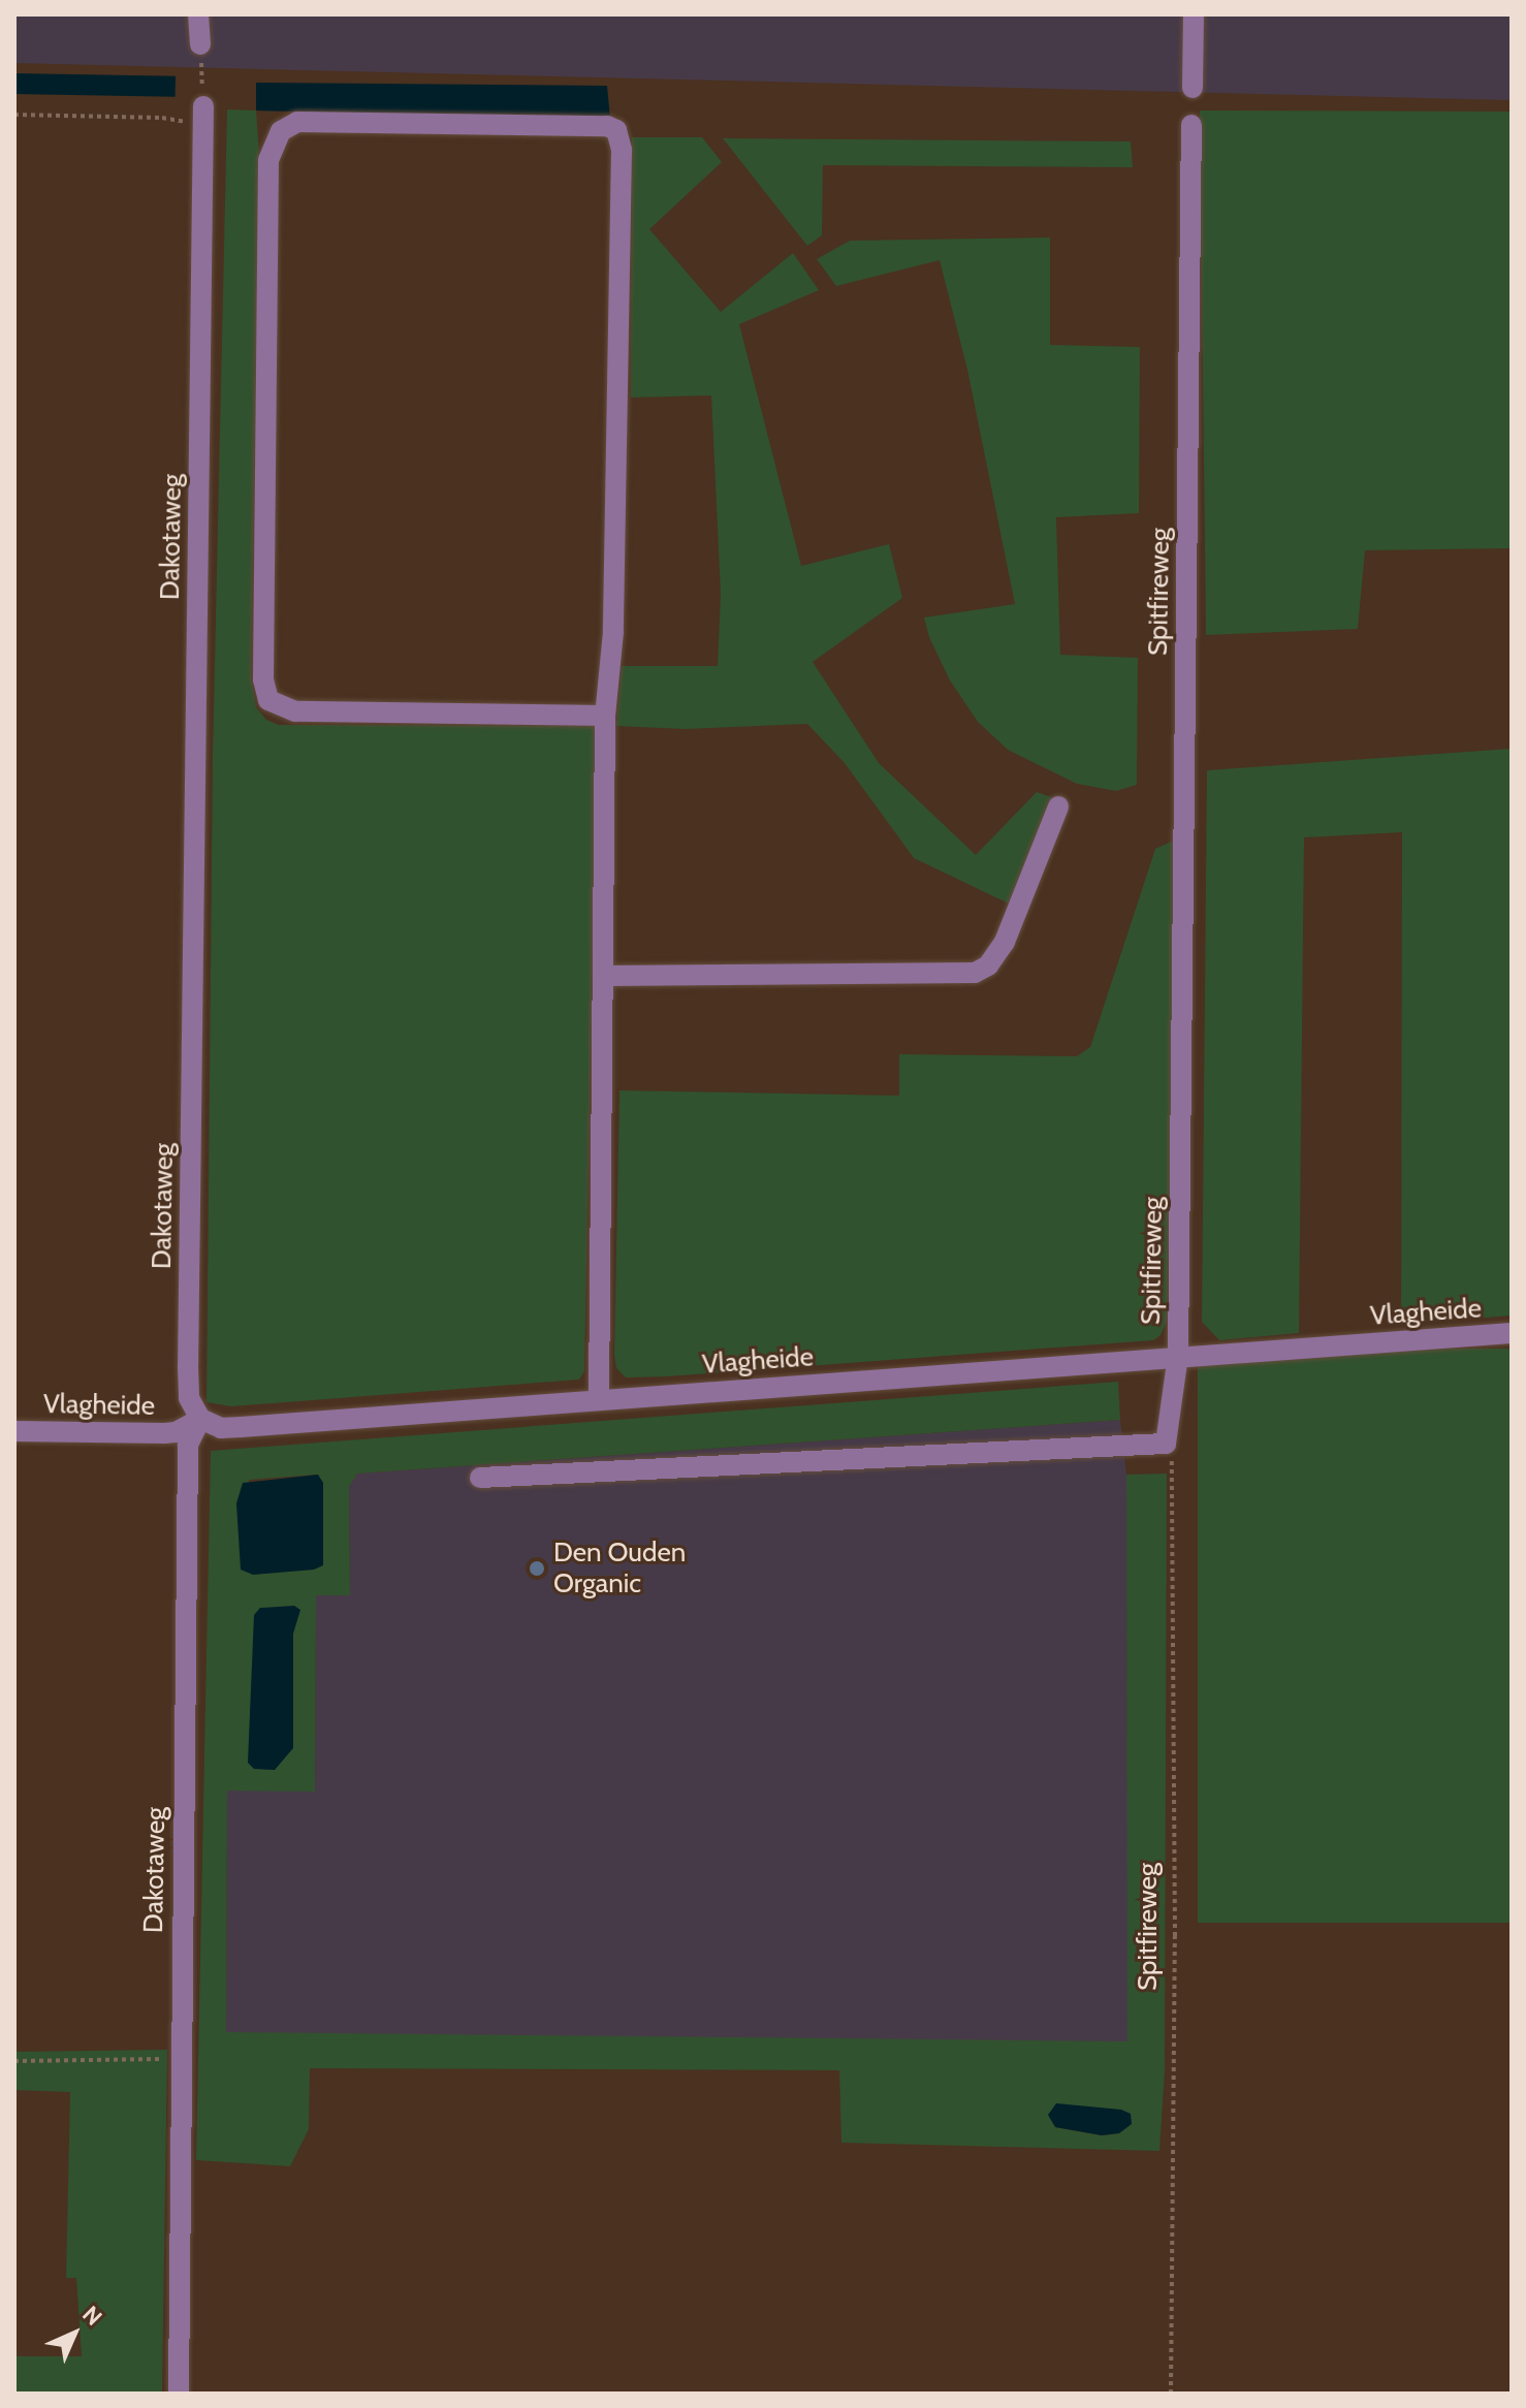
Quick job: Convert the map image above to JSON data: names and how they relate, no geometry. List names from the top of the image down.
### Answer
{
  "streets": {
    "street": ["Dakotaweg", "Spitfireweg", "Vlagheide"]
  },
  "crossings": [
    ["Dakotaweg", "Vlagheide"],
    ["Spitfireweg", "Vlagheide"]
  ],
  "places": ["Den Ouden Organic"],
  "north": "top right"
}
